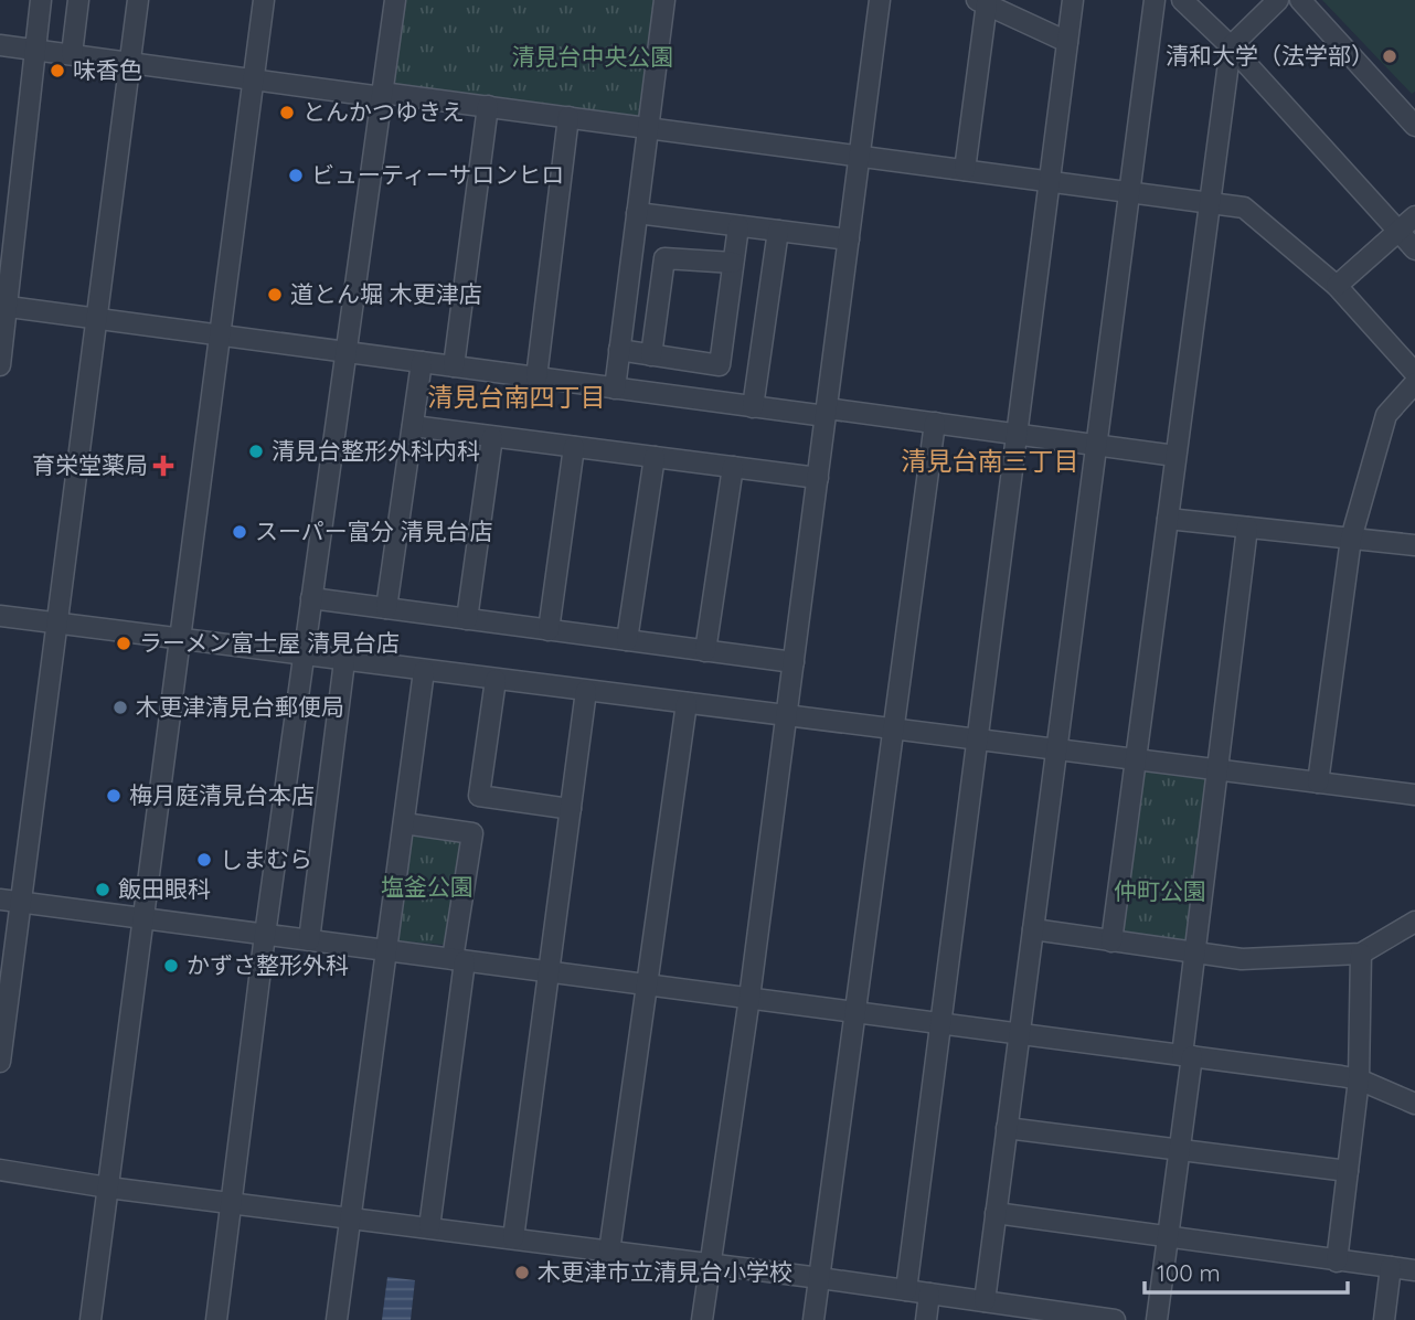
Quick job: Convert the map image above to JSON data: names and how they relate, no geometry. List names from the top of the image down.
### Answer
{
  "districts": ["清見台南四丁目", "清見台南三丁目"],
  "parks": ["清見台中央公園", "塩釜公園", "仲町公園"],
  "places": {
    "other": [
      "清和大学（法学部）",
      "味香色",
      "とんかつゆきえ",
      "ビューティーサロンヒロ",
      "道とん堀 木更津店",
      "清見台整形外科内科",
      "スーパー富分 清見台店",
      "ラーメン富士屋 清見台店",
      "木更津清見台郵便局",
      "梅月庭清見台本店",
      "しまむら",
      "飯田眼科",
      "かずさ整形外科",
      "木更津市立清見台小学校"
    ],
    "health": ["育栄堂薬局"]
  },
  "scale_bar": "100 m"
}
